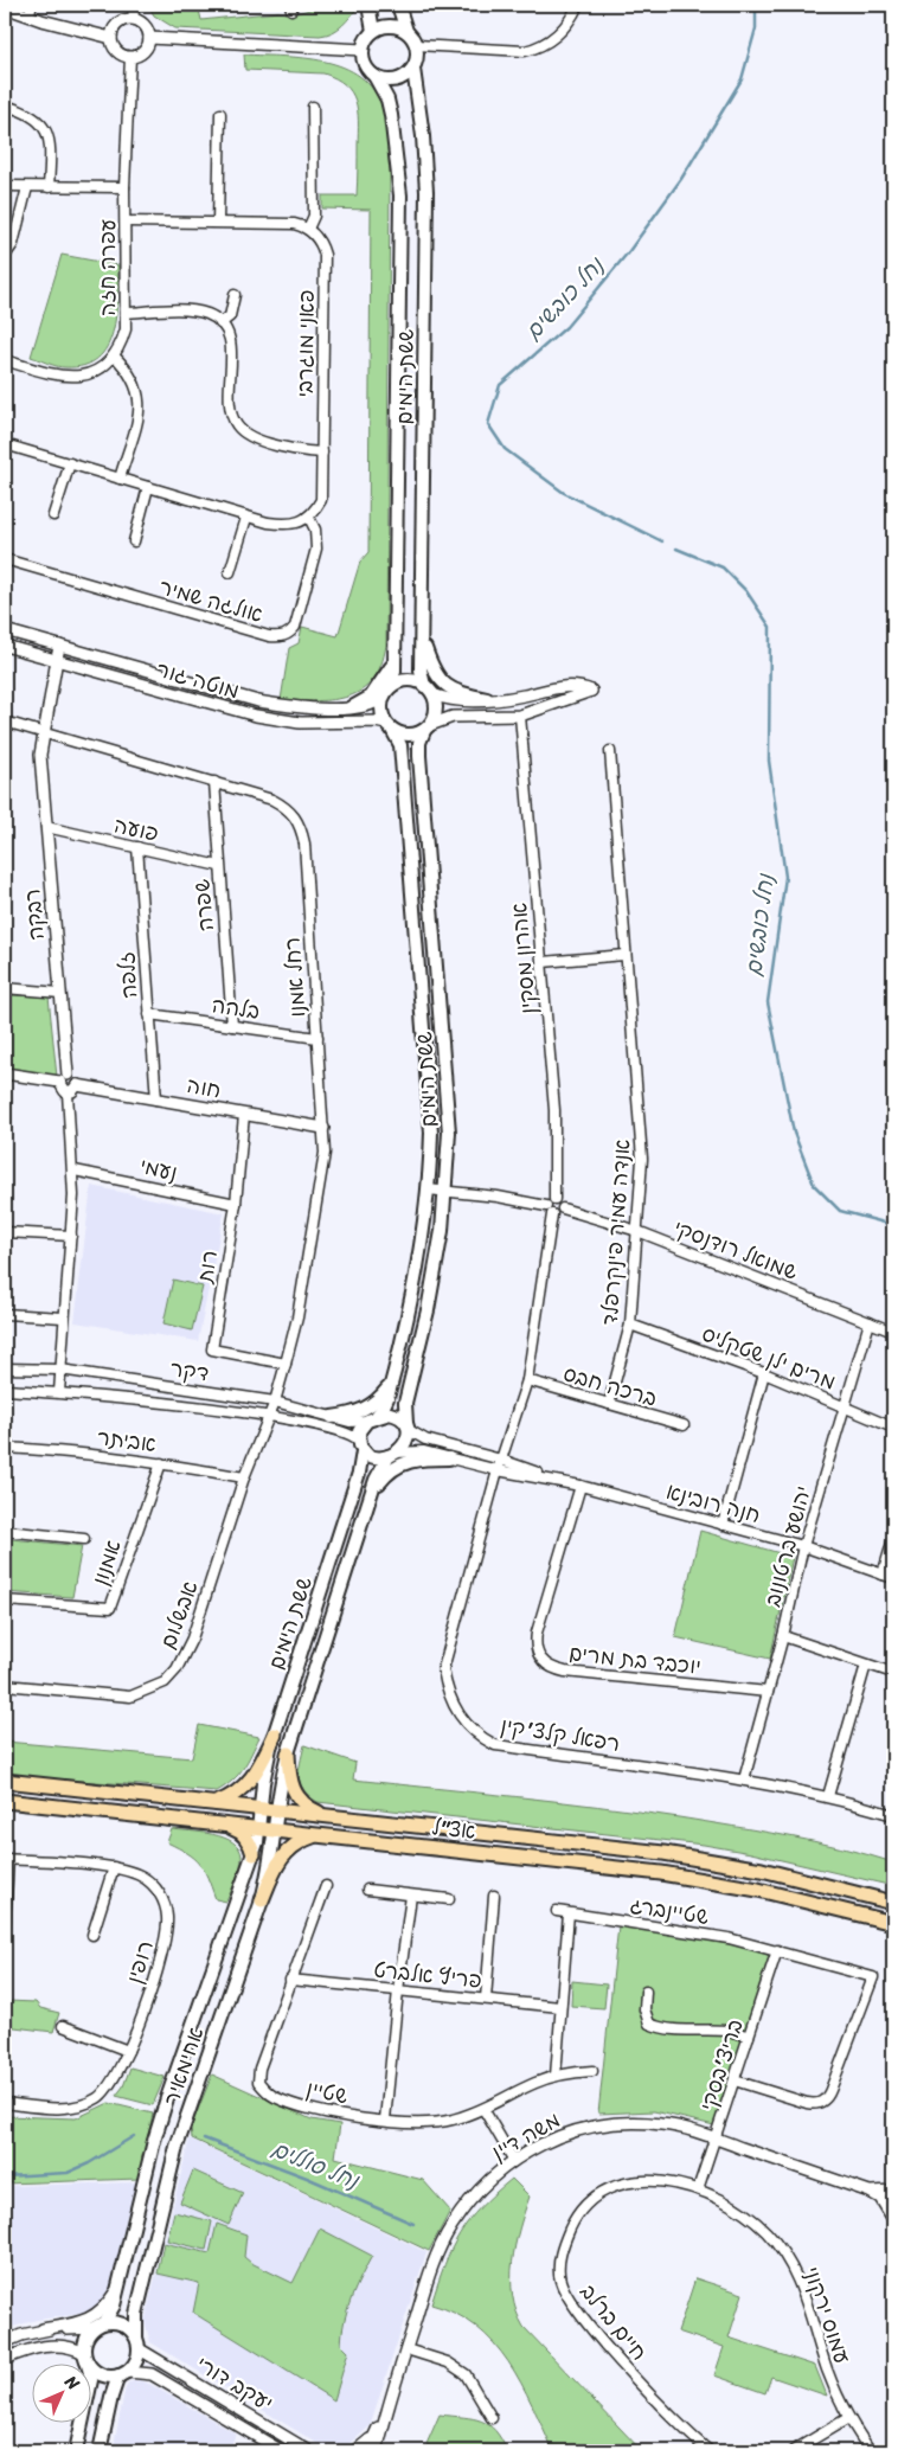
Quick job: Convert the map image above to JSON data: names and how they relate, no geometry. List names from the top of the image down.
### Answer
{
  "streets": {
    "main road": ["ששת הימים", "אצ\"ל", "אחימאיר"],
    "street": [
      "עפרה חזה",
      "פאני מוגרבי",
      "אולגה שמיר",
      "מוטה גור",
      "פועה",
      "שפרה",
      "רבקה",
      "אהרון מסקין",
      "זלפה",
      "רחל אמנו",
      "בלהה",
      "חוה",
      "נעמי",
      "אנדה עמיר פינקרפלד",
      "שמואל רודנסקי",
      "רות",
      "מרים ילן שטקליס",
      "דקר",
      "ברכה חבס",
      "אביתר",
      "חנה רובינא",
      "יהושע ברטונוב",
      "אמנון",
      "אבשלום",
      "יוכבד בת מרים",
      "רפאל קלצ'קין",
      "שטיינברג",
      "רופין",
      "פריץ אלברט",
      "בריצ'בסקי",
      "שטיין",
      "משה דיין",
      "עמוס ירקוני",
      "חיים ברלב",
      "יעקב דורי"
    ]
  },
  "crossings": [
    ["פאני מוגרבי", "אולגה שמיר"],
    ["ששת הימים", "מוטה גור"],
    ["ששת הימים", "דקר"],
    ["ששת הימים", "חנה רובינא"],
    ["ששת הימים", "אצ\"ל"],
    ["ששת הימים", "אחימאיר"],
    ["מוטה גור", "רבקה"],
    ["פועה", "שפרה"],
    ["פועה", "רבקה"],
    ["פועה", "זלפה"],
    ["שפרה", "רחל אמנו"],
    ["שפרה", "בלהה"],
    ["רבקה", "רחל אמנו"],
    ["אהרון מסקין", "שמואל רודנסקי"],
    ["זלפה", "בלהה"],
    ["זלפה", "חוה"],
    ["רחל אמנו", "בלהה"],
    ["רחל אמנו", "חוה"],
    ["רחל אמנו", "רות"],
    ["רחל אמנו", "דקר"],
    ["רחל אמנו", "אבשלום"],
    ["חוה", "רות"],
    ["נעמי", "רות"],
    ["אנדה עמיר פינקרפלד", "שמואל רודנסקי"],
    ["אנדה עמיר פינקרפלד", "מרים ילן שטקליס"],
    ["אנדה עמיר פינקרפלד", "ברכה חבס"],
    ["שמואל רודנסקי", "יהושע ברטונוב"],
    ["מרים ילן שטקליס", "יהושע ברטונוב"],
    ["דקר", "חנה רובינא"],
    ["דקר", "אבשלום"],
    ["אביתר", "אמנון"],
    ["אביתר", "אבשלום"],
    ["חנה רובינא", "יהושע ברטונוב"],
    ["חנה רובינא", "יוכבד בת מרים"],
    ["חנה רובינא", "רפאל קלצ'קין"],
    ["יהושע ברטונוב", "יוכבד בת מרים"],
    ["יהושע ברטונוב", "רפאל קלצ'קין"],
    ["אצ\"ל", "אחימאיר"],
    ["שטיינברג", "בריצ'בסקי"],
    ["פריץ אלברט", "שטיין"],
    ["בריצ'בסקי", "משה דיין"],
    ["בריצ'בסקי", "עמוס ירקוני"],
    ["בריצ'בסקי", "חיים ברלב"],
    ["אחימאיר", "יעקב דורי"],
    ["עמוס ירקוני", "חיים ברלב"]
  ],
  "water": ["נחל כובשים", "נחל סוללים"],
  "north": "top right"
}
